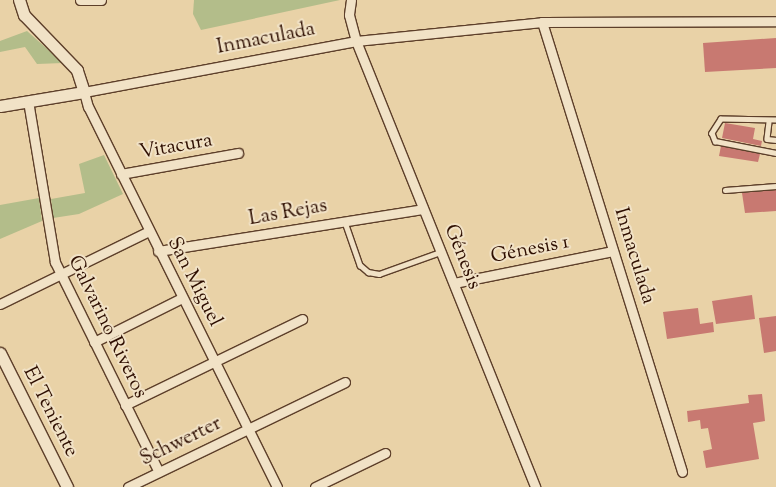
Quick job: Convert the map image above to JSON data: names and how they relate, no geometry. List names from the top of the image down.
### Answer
{
  "streets": {
    "street": [
      "Inmaculada",
      "Vitacura",
      "Las Rejas",
      "Génesis 1",
      "Génesis",
      "San Miguel",
      "Galvarino Riveros",
      "El Teniente",
      "Schwerter"
    ]
  },
  "crossings": [
    ["Inmaculada", "Génesis 1"],
    ["Inmaculada", "Génesis"],
    ["Inmaculada", "San Miguel"],
    ["Inmaculada", "Galvarino Riveros"],
    ["Vitacura", "San Miguel"],
    ["Las Rejas", "Génesis"],
    ["Las Rejas", "San Miguel"],
    ["Génesis 1", "Génesis"],
    ["San Miguel", "Schwerter"],
    ["Galvarino Riveros", "Schwerter"]
  ]
}
